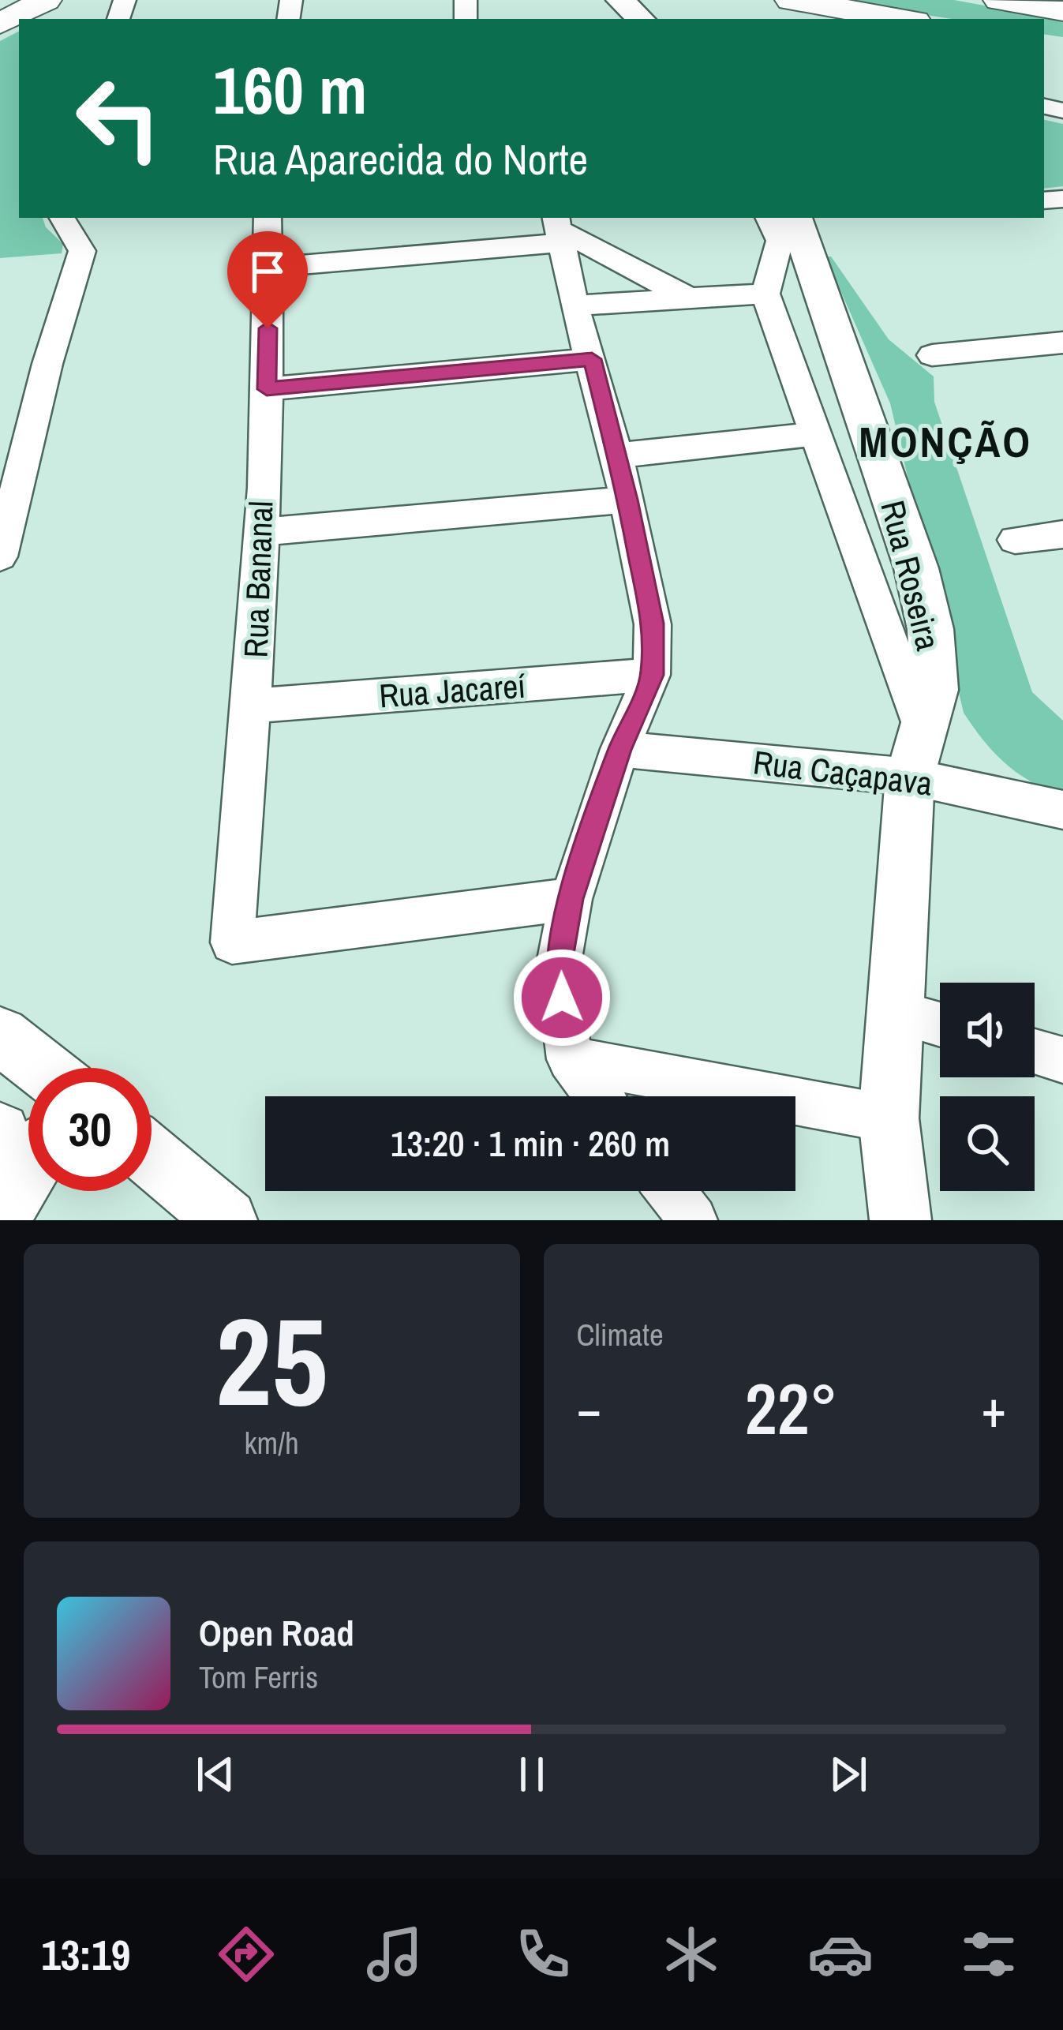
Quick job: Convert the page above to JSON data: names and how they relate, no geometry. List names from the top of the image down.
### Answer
{
  "streets": {
    "street": [
      "Rua Roseira",
      "Rua Bananal",
      "Rua Jacareí",
      "Rua Caçapava"
    ]
  },
  "crossings": [
    ["Rua Roseira", "Rua Caçapava"],
    ["Rua Bananal", "Rua Jacareí"]
  ],
  "districts": ["MONÇÃO"],
  "page": {
    "turn": ["160 m", "Rua Aparecida do Norte"],
    "limit": "30",
    "trip": "13:20 · 1 min · 260 m",
    "tile": [
      ["25", "km/h"],
      "Climate"
    ],
    "heat": ["−", "22°", "+"],
    "song": ["Open Road", "Tom Ferris"],
    "tabs": "13:19"
  }
}
